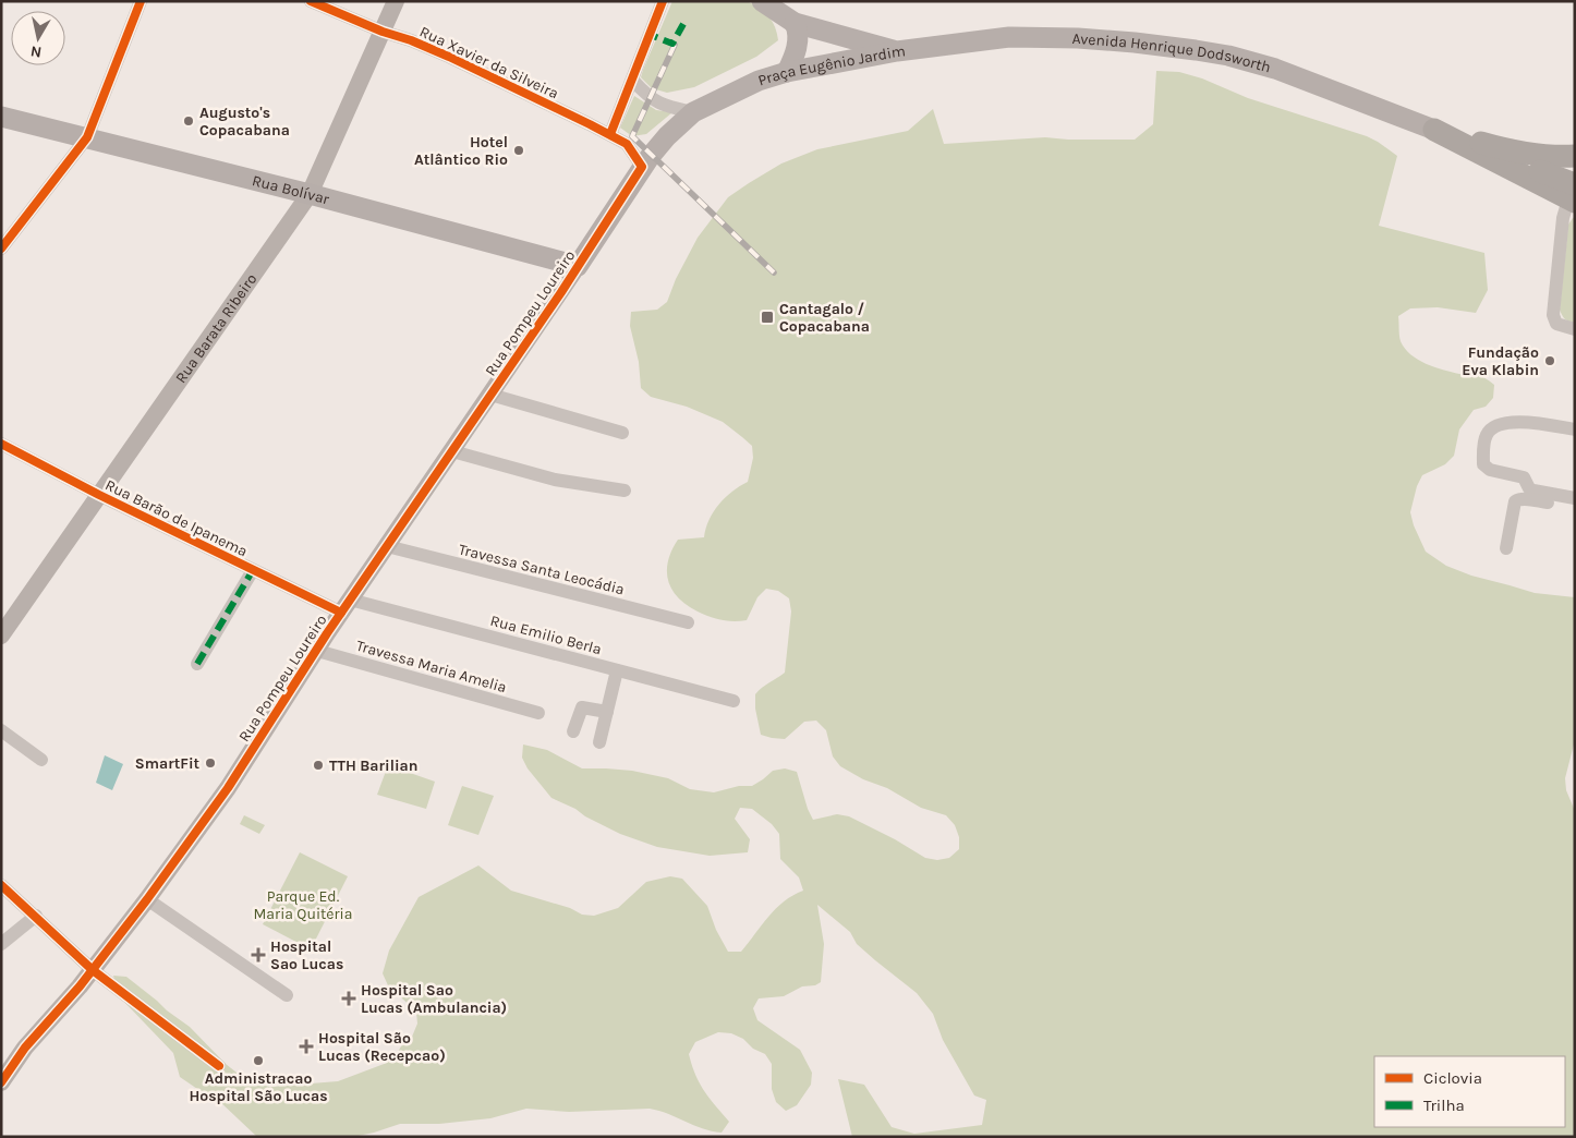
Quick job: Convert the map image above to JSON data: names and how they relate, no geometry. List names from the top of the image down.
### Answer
{
  "streets": {
    "main road": [
      "Avenida Henrique Dodsworth",
      "Praça Eugênio Jardim",
      "Rua Bolívar",
      "Rua Pompeu Loureiro"
    ],
    "street": [
      "Rua Xavier da Silveira",
      "Rua Barata Ribeiro",
      "Rua Barão de Ipanema",
      "Travessa Santa Leocádia",
      "Rua Emilio Berla",
      "Travessa Maria Amelia"
    ]
  },
  "crossings": [
    ["Avenida Henrique Dodsworth", "Praça Eugênio Jardim"],
    ["Rua Xavier da Silveira", "Praça Eugênio Jardim"],
    ["Rua Xavier da Silveira", "Rua Pompeu Loureiro"],
    ["Rua Xavier da Silveira", "Rua Barata Ribeiro"],
    ["Praça Eugênio Jardim", "Rua Pompeu Loureiro"],
    ["Rua Bolívar", "Rua Pompeu Loureiro"],
    ["Rua Bolívar", "Rua Barata Ribeiro"],
    ["Rua Pompeu Loureiro", "Rua Barão de Ipanema"],
    ["Rua Pompeu Loureiro", "Travessa Santa Leocádia"],
    ["Rua Pompeu Loureiro", "Rua Emilio Berla"],
    ["Rua Pompeu Loureiro", "Travessa Maria Amelia"],
    ["Rua Barata Ribeiro", "Rua Barão de Ipanema"],
    ["Rua Barão de Ipanema", "Rua Emilio Berla"]
  ],
  "parks": ["Parque Ed. Maria Quitéria"],
  "places": {
    "other": [
      "Augusto's Copacabana",
      "Hotel Atlântico Rio",
      "Fundação Eva Klabin",
      "SmartFit",
      "TTH Barilian",
      "Administracao Hospital São Lucas"
    ],
    "transit": ["Cantagalo / Copacabana"],
    "health": ["Hospital Sao Lucas", "Hospital Sao Lucas (Ambulancia)", "Hospital São Lucas (Recepcao)"]
  },
  "legend": ["Ciclovia", "Trilha"],
  "north": "bottom"
}
